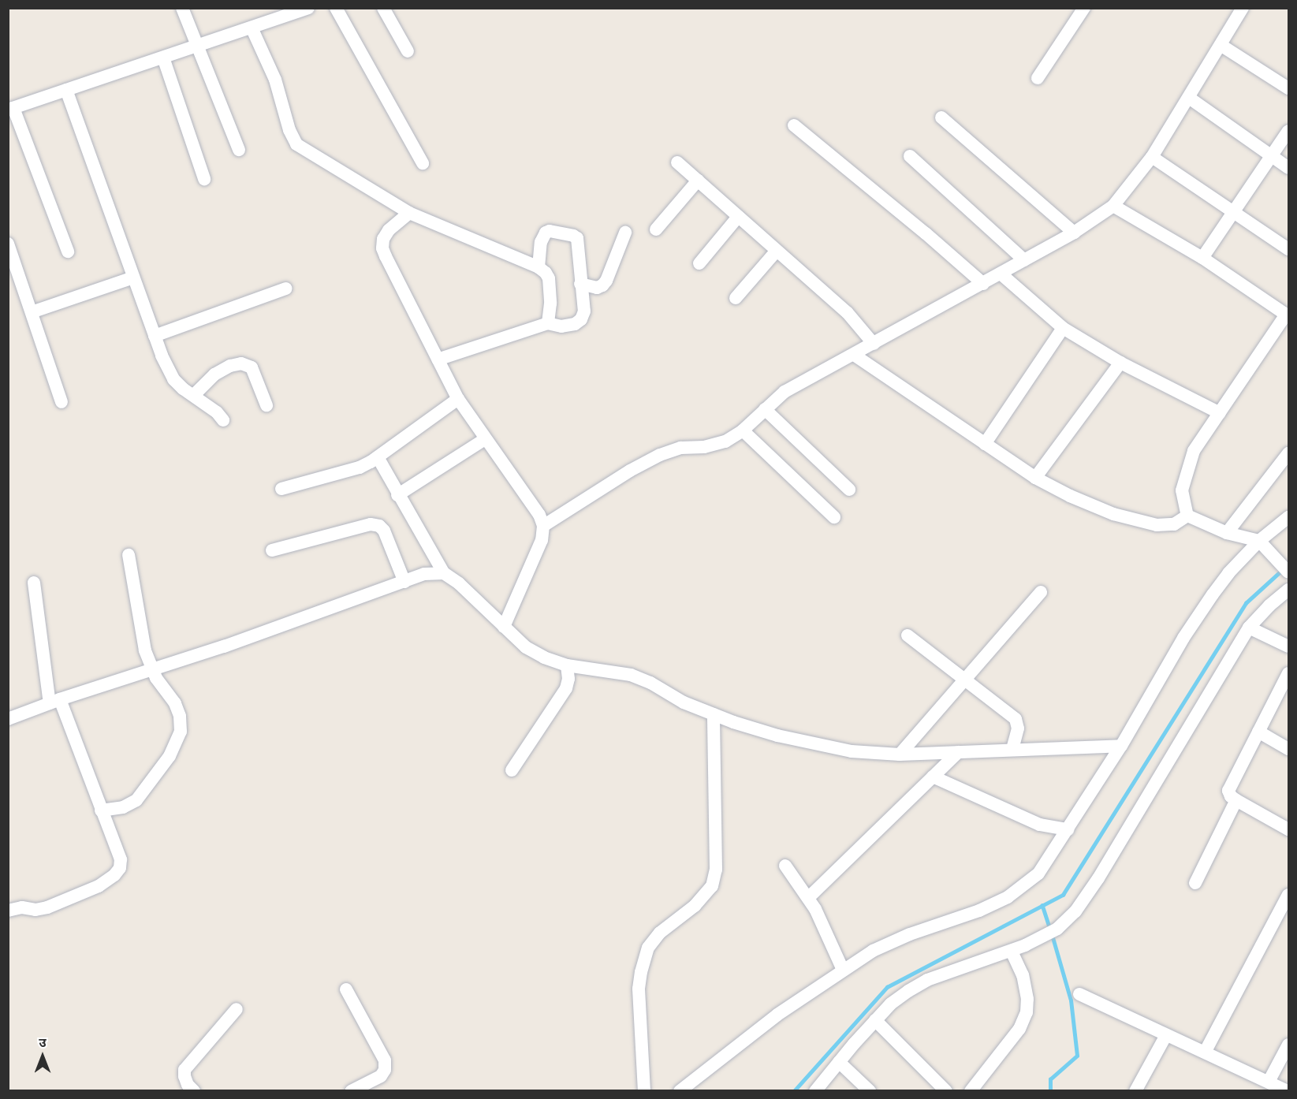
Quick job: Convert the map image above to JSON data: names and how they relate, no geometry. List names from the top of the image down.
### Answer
{
  "north": "top"
}
